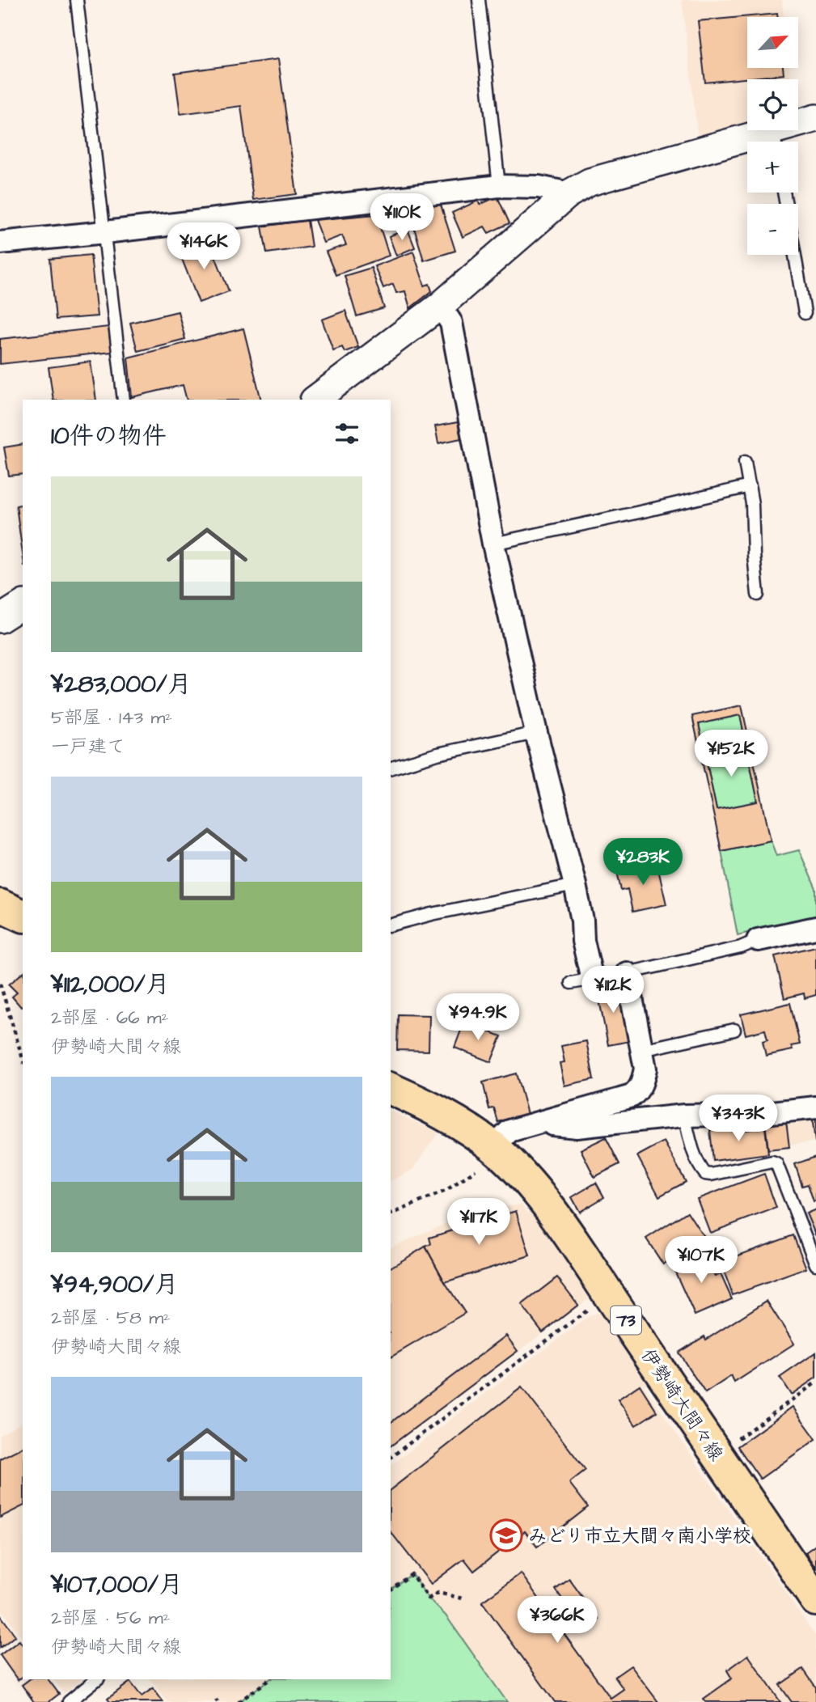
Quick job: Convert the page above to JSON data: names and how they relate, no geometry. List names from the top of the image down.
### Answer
{
  "streets": {
    "main road": ["73", "伊勢崎大間々線"]
  },
  "places": {
    "school or university": ["みどり市立大間々南小学校"]
  },
  "north": "top right",
  "page": {
    "map_buttons": ["+", "−"],
    "price": [
      "¥110K",
      "¥146K",
      "¥152K",
      "¥283K",
      "¥112K",
      "¥94.9K",
      "¥343K",
      "¥117K",
      "¥107K",
      "¥366K"
    ],
    "heading": "10件の物件",
    "list": [
      {
        "name": "¥283,000/月",
        "note": "5部屋 · 143 m² · 一戸建て"
      },
      {
        "name": "¥112,000/月",
        "note": "2部屋 · 66 m² · 伊勢崎大間々線"
      },
      {
        "name": "¥94,900/月",
        "note": "2部屋 · 58 m² · 伊勢崎大間々線"
      },
      {
        "name": "¥107,000/月",
        "note": "2部屋 · 56 m² · 伊勢崎大間々線"
      }
    ]
  }
}
